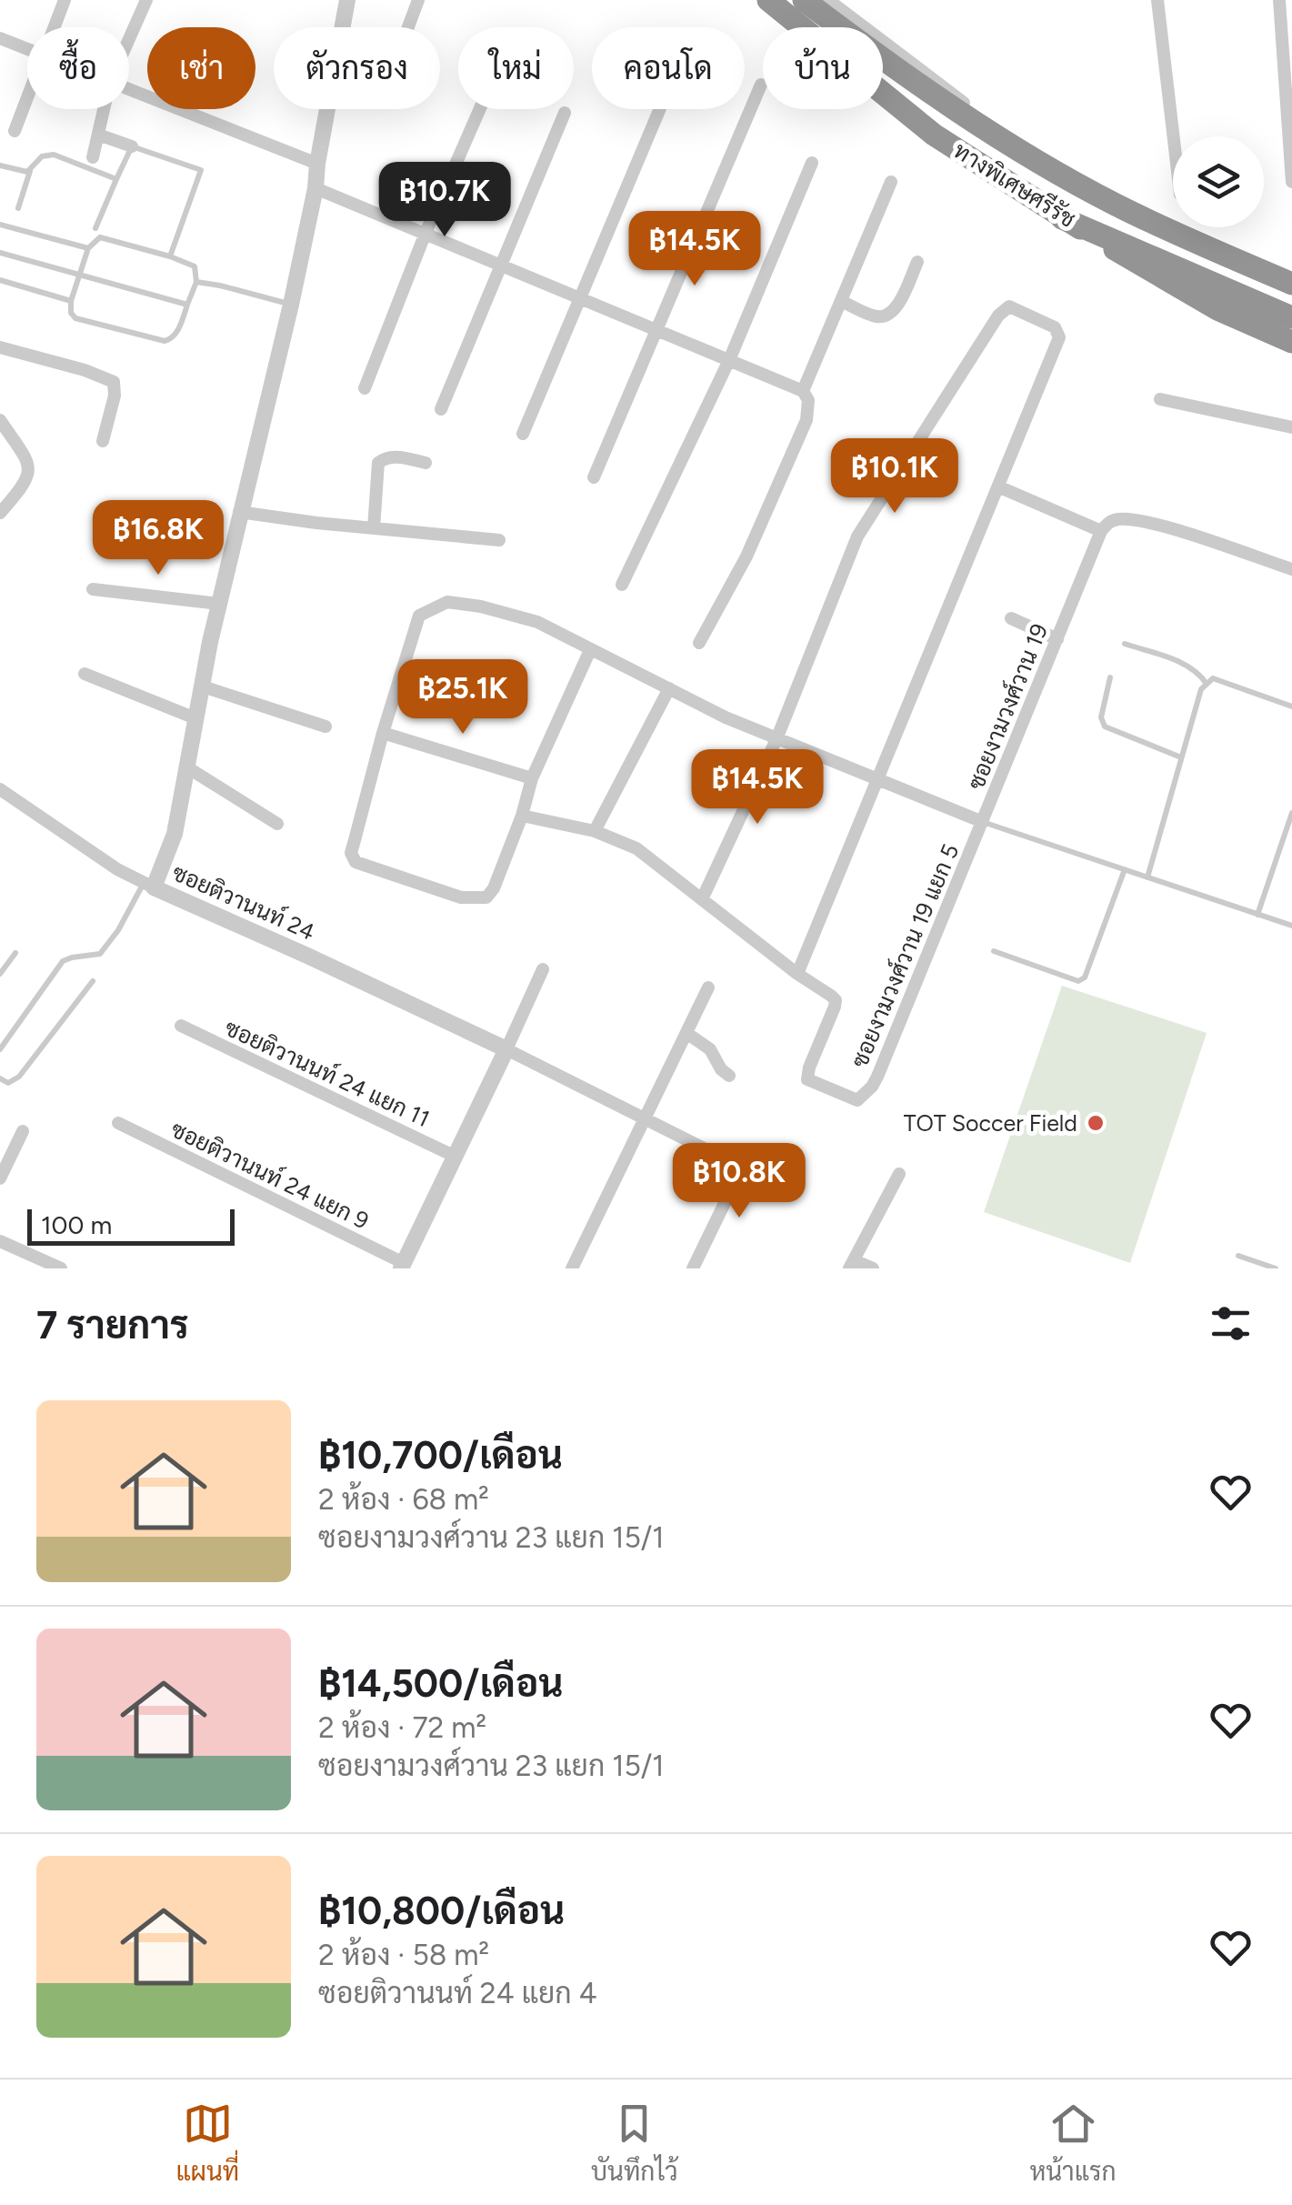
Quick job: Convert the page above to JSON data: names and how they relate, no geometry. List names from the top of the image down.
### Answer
{
  "streets": {
    "highway": ["ทางพิเศษศรีรัช"],
    "street": [
      "ซอยงามวงศ์วาน 19",
      "ซอยติวานนท์ 24",
      "ซอยงามวงศ์วาน 19 แยก 5",
      "ซอยติวานนท์ 24 แยก 11",
      "ซอยติวานนท์ 24 แยก 9"
    ]
  },
  "crossings": [
    ["ซอยงามวงศ์วาน 19", "ซอยงามวงศ์วาน 19 แยก 5"]
  ],
  "places": ["TOT Soccer Field"],
  "scale_bar": "100 m",
  "page": {
    "chip": [
      "ซื้อ",
      "เช่า",
      "ตัวกรอง",
      "ใหม่",
      "คอนโด",
      "บ้าน"
    ],
    "price": [
      "฿10.7K",
      "฿14.5K",
      "฿10.1K",
      "฿16.8K",
      "฿25.1K",
      "฿14.5K",
      "฿10.8K"
    ],
    "scale": "100 m",
    "heading": "7 รายการ",
    "list": [
      {
        "name": "฿10,700/เดือน",
        "note": "2 ห้อง · 68 m² · ซอยงามวงศ์วาน 23 แยก 15/1"
      },
      {
        "name": "฿14,500/เดือน",
        "note": "2 ห้อง · 72 m² · ซอยงามวงศ์วาน 23 แยก 15/1"
      },
      {
        "name": "฿10,800/เดือน",
        "note": "2 ห้อง · 58 m² · ซอยติวานนท์ 24 แยก 4"
      }
    ],
    "tabs": ["แผนที่", "บันทึกไว้", "หน้าแรก"]
  }
}
